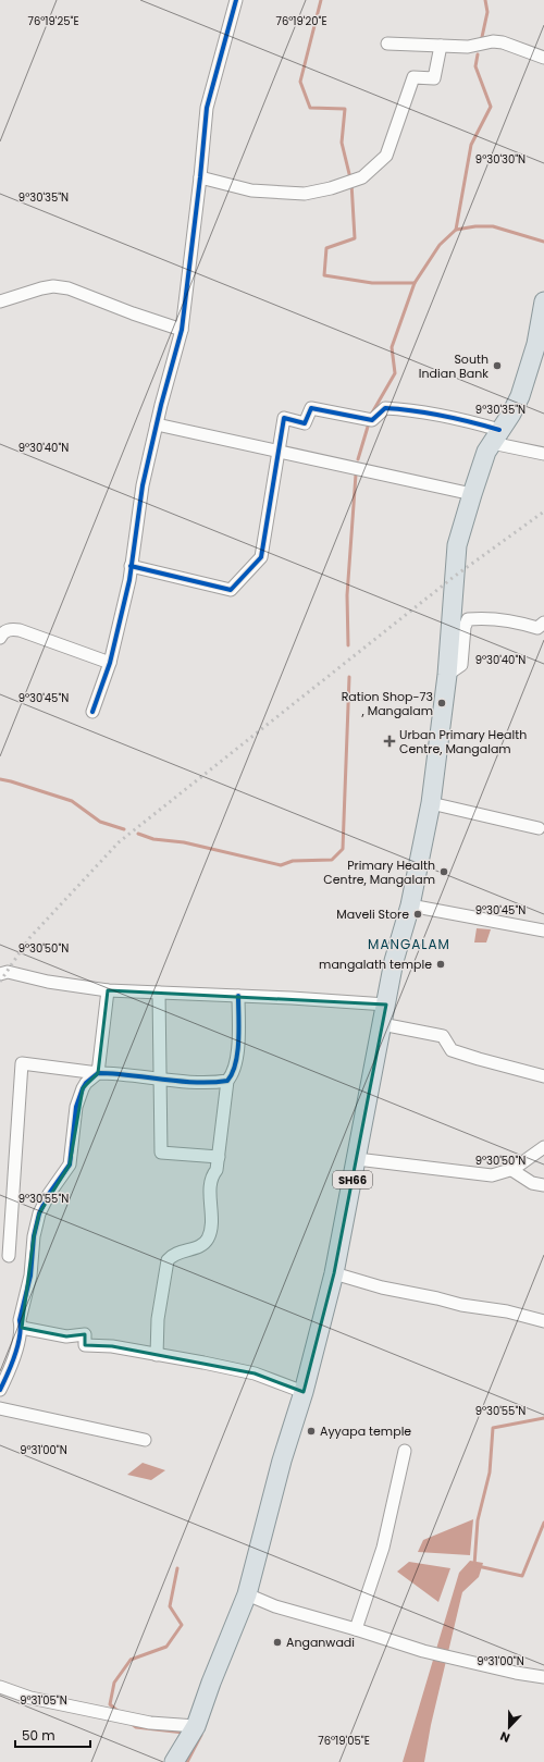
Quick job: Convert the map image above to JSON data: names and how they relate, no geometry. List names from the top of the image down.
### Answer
{
  "streets": {
    "main road": ["SH66"]
  },
  "districts": ["MANGALAM"],
  "places": {
    "other": [
      "South Indian Bank",
      "Ration Shop-73 , Mangalam",
      "Primary Health Centre, Mangalam",
      "Maveli Store",
      "mangalath temple",
      "Ayyapa temple",
      "Anganwadi"
    ],
    "health": ["Urban Primary Health Centre, Mangalam"]
  },
  "scale_bar": "50 m",
  "north": "bottom",
  "coordinates": [
    "76°19'25\"E",
    "76°19'20\"E",
    "9°30'30\"N",
    "9°30'35\"N",
    "9°30'40\"N",
    "9°30'45\"N",
    "9°30'50\"N",
    "9°30'55\"N",
    "9°31'00\"N",
    "9°31'05\"N",
    "76°19'05\"E"
  ]
}
